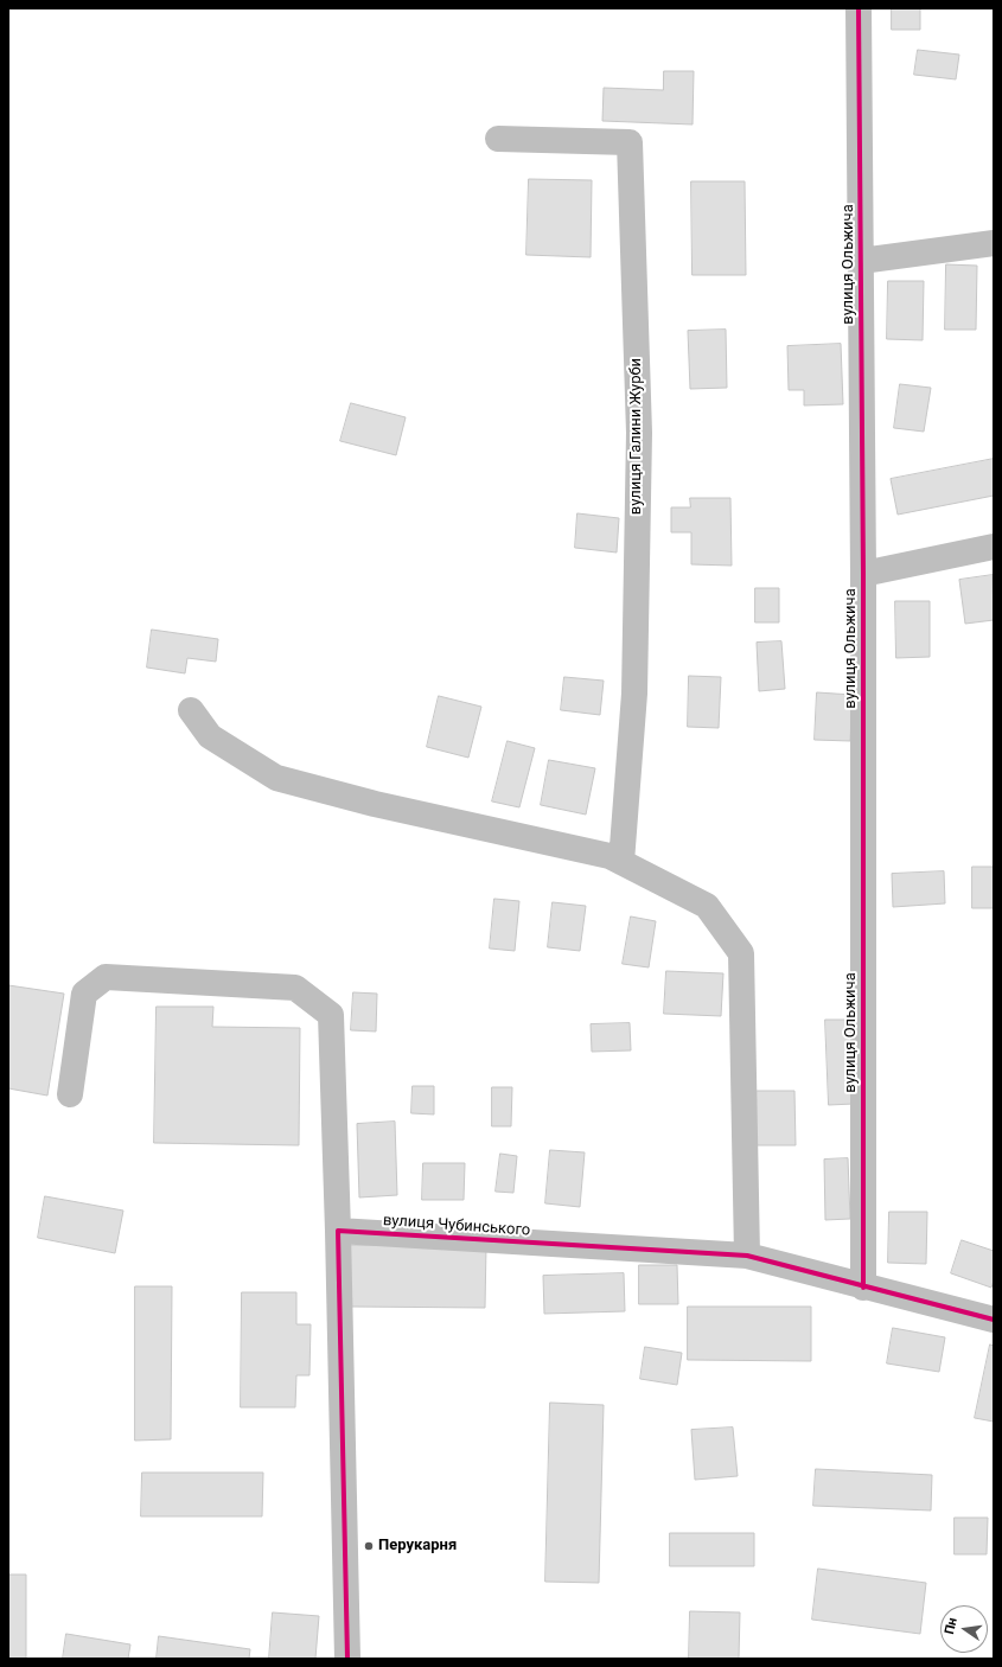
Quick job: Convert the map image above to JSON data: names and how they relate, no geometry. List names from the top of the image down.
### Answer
{
  "streets": {
    "street": ["вулиця Ольжича", "вулиця Галини Журби", "вулиця Чубинського"]
  },
  "crossings": [
    ["вулиця Ольжича", "вулиця Чубинського"]
  ],
  "places": ["Перукарня"],
  "north": "left"
}
